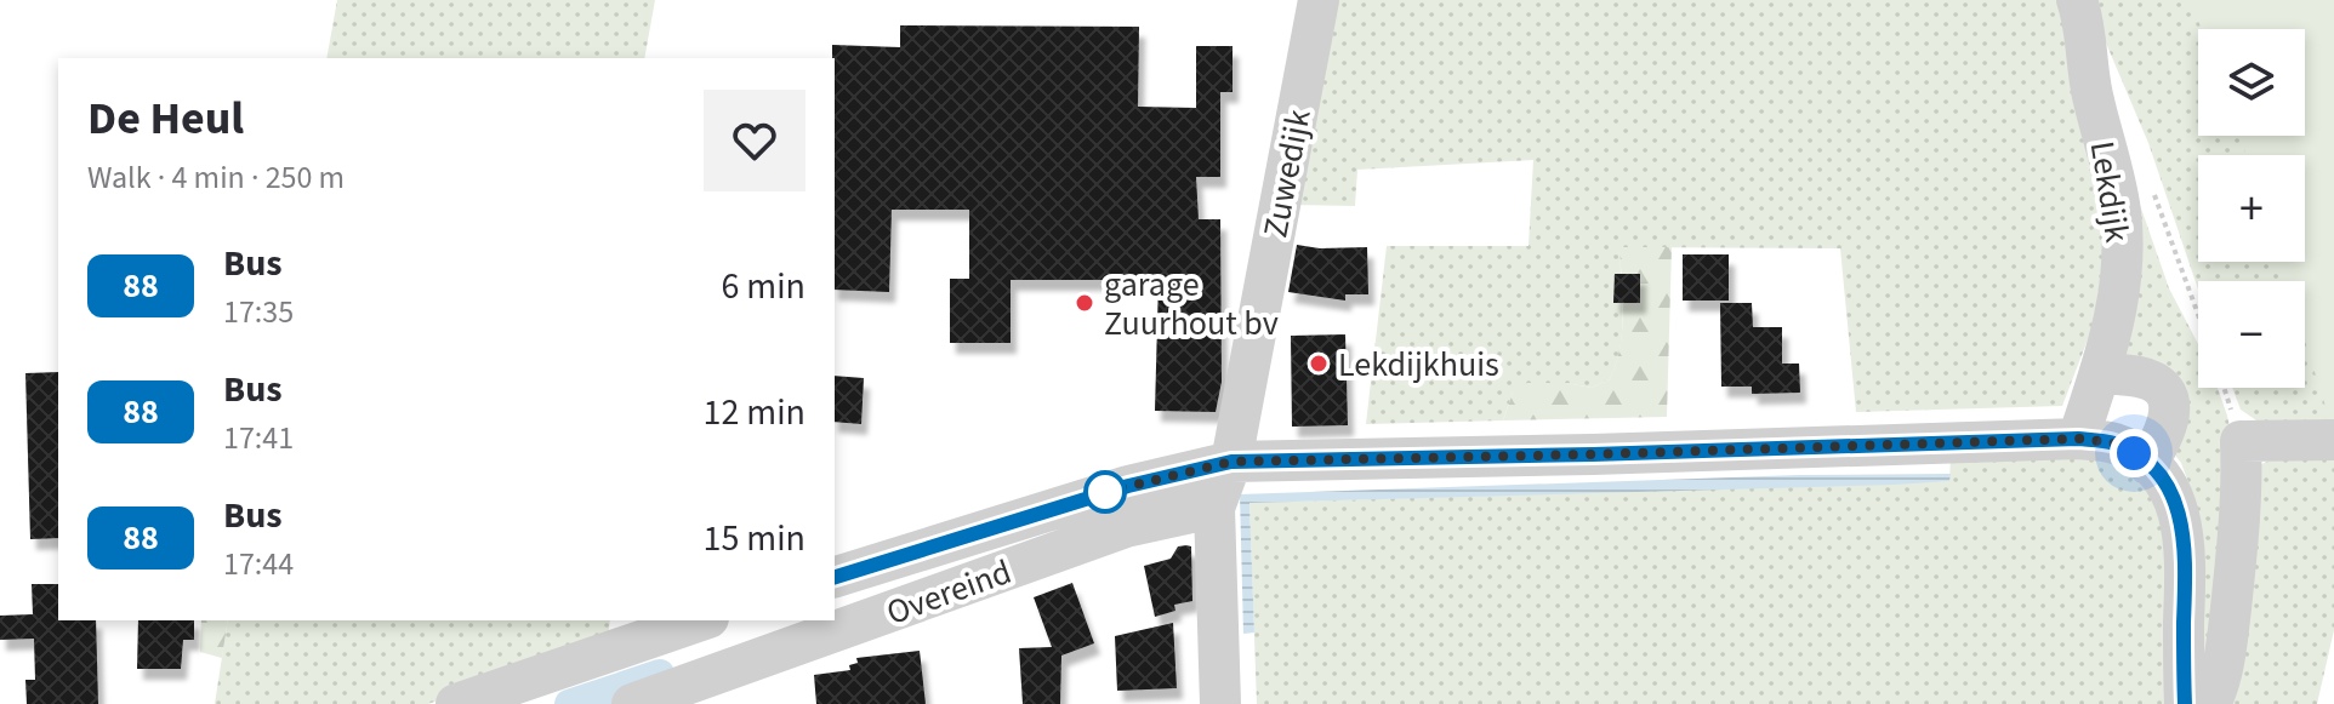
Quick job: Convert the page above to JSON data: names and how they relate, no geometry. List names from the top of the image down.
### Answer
{
  "streets": {
    "street": ["Zuwedijk", "Lekdijk", "Overeind"]
  },
  "crossings": [
    ["Zuwedijk", "Overeind"]
  ],
  "places": ["garage Zuurhout bv", "Lekdijkhuis"],
  "lines": ["bus line 88"],
  "page": {
    "map_buttons": ["+", "−"],
    "heading": ["De Heul", "Walk · 4 min · 250 m"],
    "list": [
      {
        "mark": "88",
        "name": "Bus",
        "note": "17:35",
        "value": "6 min"
      },
      {
        "mark": "88",
        "name": "Bus",
        "note": "17:41",
        "value": "12 min"
      },
      {
        "mark": "88",
        "name": "Bus",
        "note": "17:44",
        "value": "15 min"
      }
    ]
  }
}
